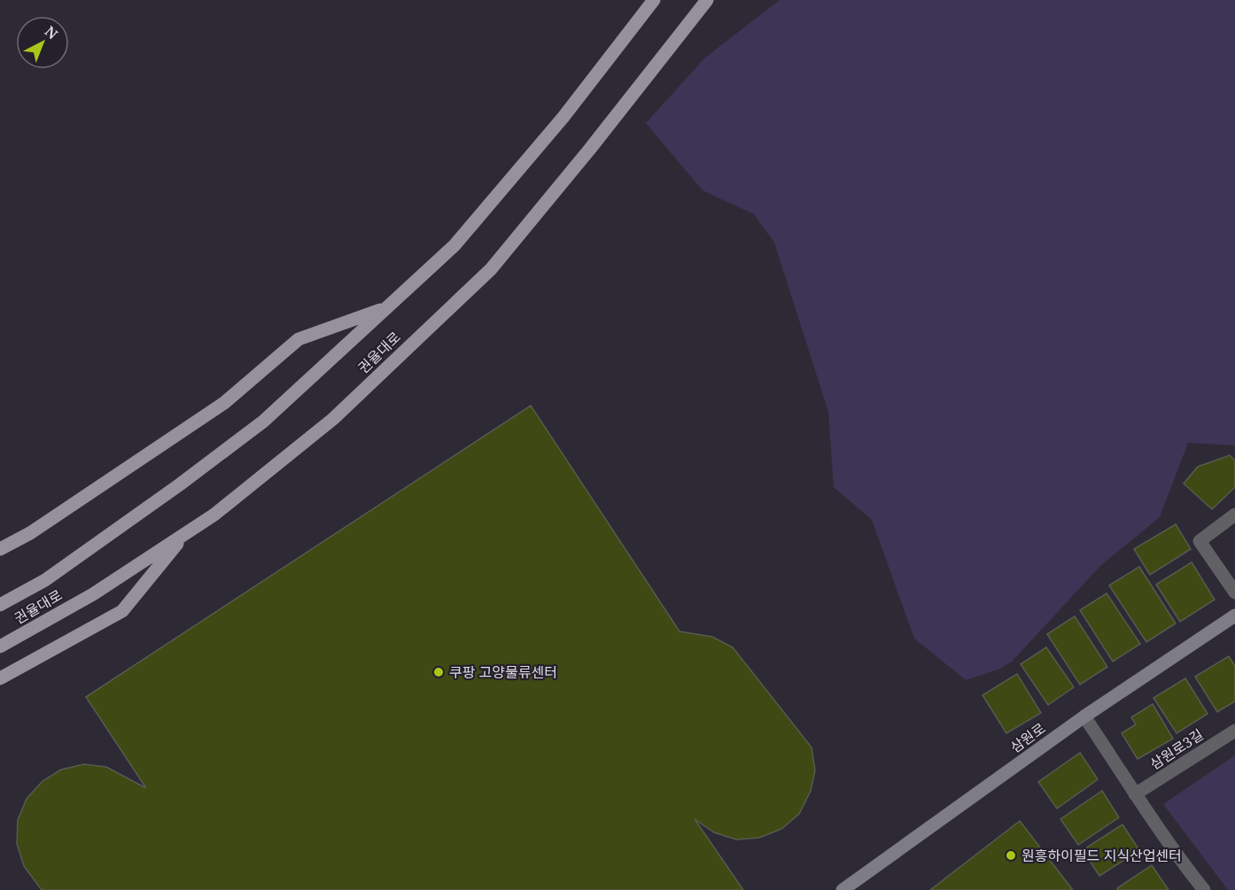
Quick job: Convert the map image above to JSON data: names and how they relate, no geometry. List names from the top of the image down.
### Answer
{
  "streets": {
    "main road": ["권율대로", "삼원로"],
    "street": ["삼원로3길"]
  },
  "places": ["쿠팡 고양물류센터", "원흥하이필드 지식산업센터"],
  "north": "top right"
}
